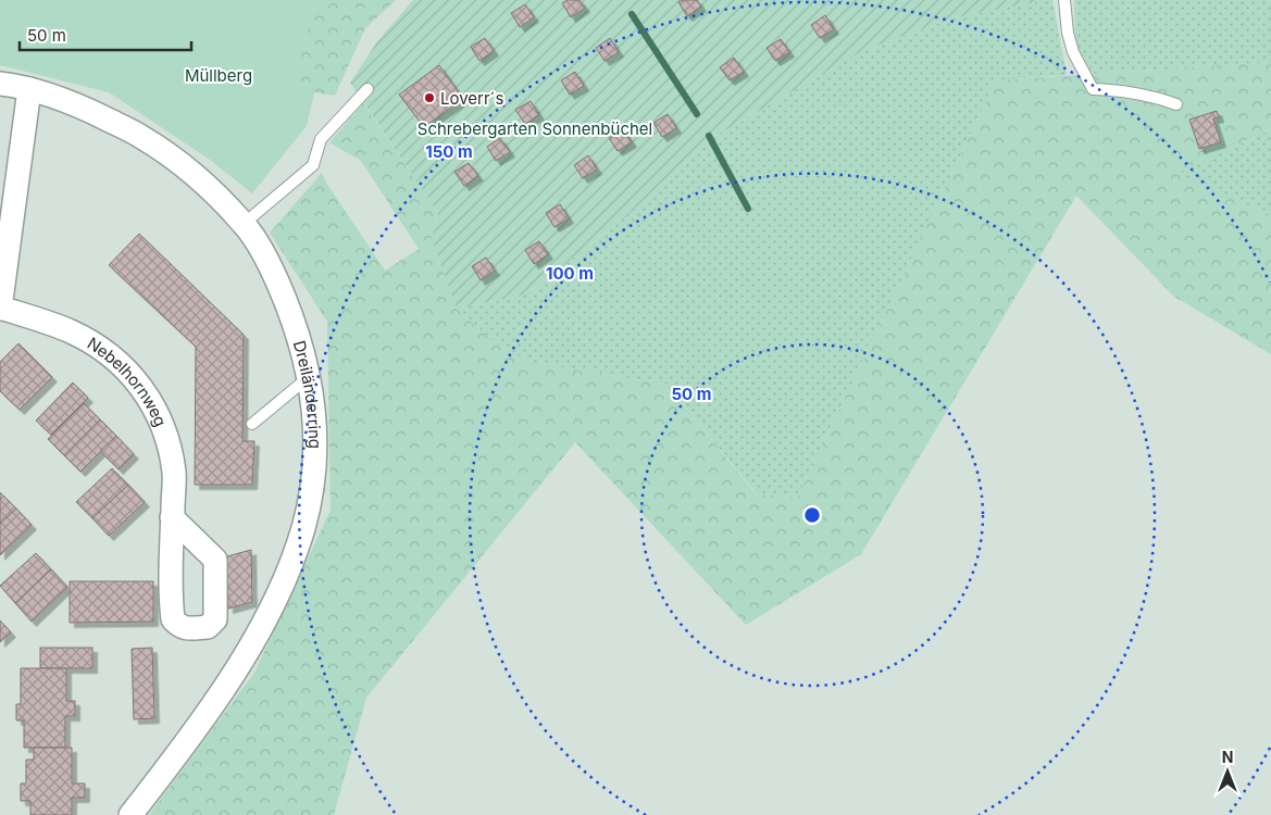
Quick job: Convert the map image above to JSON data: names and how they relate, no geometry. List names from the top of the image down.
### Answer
{
  "streets": {
    "street": ["Nebelhornweg", "Dreiländerring"]
  },
  "parks": ["Müllberg", "Schrebergarten Sonnenbüchel"],
  "places": ["Loverr´s"],
  "scale_bar": "50 m",
  "north": "top",
  "rings": ["150 m", "100 m", "50 m"]
}
